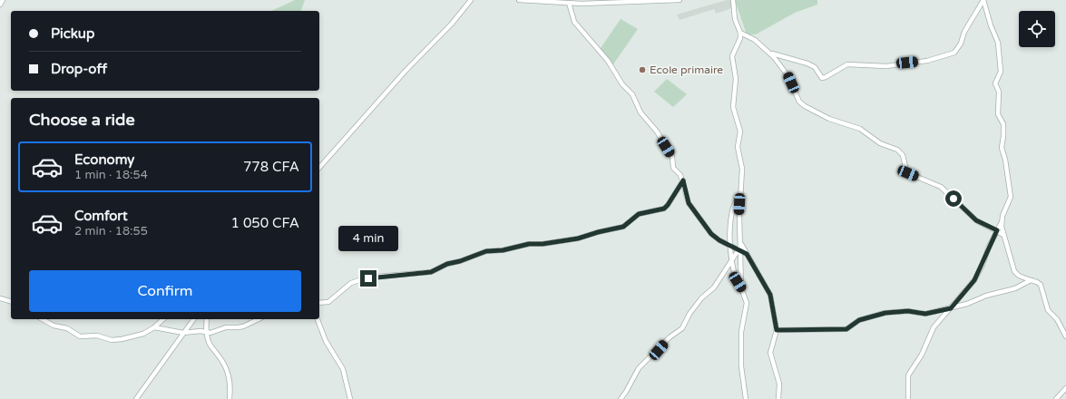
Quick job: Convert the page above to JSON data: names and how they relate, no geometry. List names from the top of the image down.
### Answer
{
  "places": ["Ecole primaire"],
  "page": {
    "banner": ["Pickup", "Drop-off"],
    "heading": "Choose a ride",
    "list": [
      {
        "name": "Economy",
        "note": "1 min · 18:54",
        "value": "778 CFA"
      },
      {
        "name": "Comfort",
        "note": "2 min · 18:55",
        "value": "1 050 CFA"
      }
    ],
    "bubble": "4 min",
    "buttons": "Confirm"
  }
}
